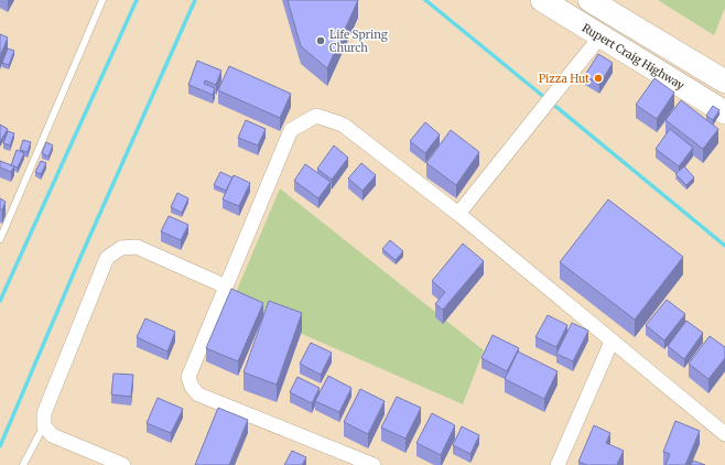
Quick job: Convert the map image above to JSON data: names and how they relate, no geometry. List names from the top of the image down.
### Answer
{
  "streets": {
    "main road": ["Rupert Craig Highway"]
  },
  "places": ["Life Spring Church", "Pizza Hut"]
}
